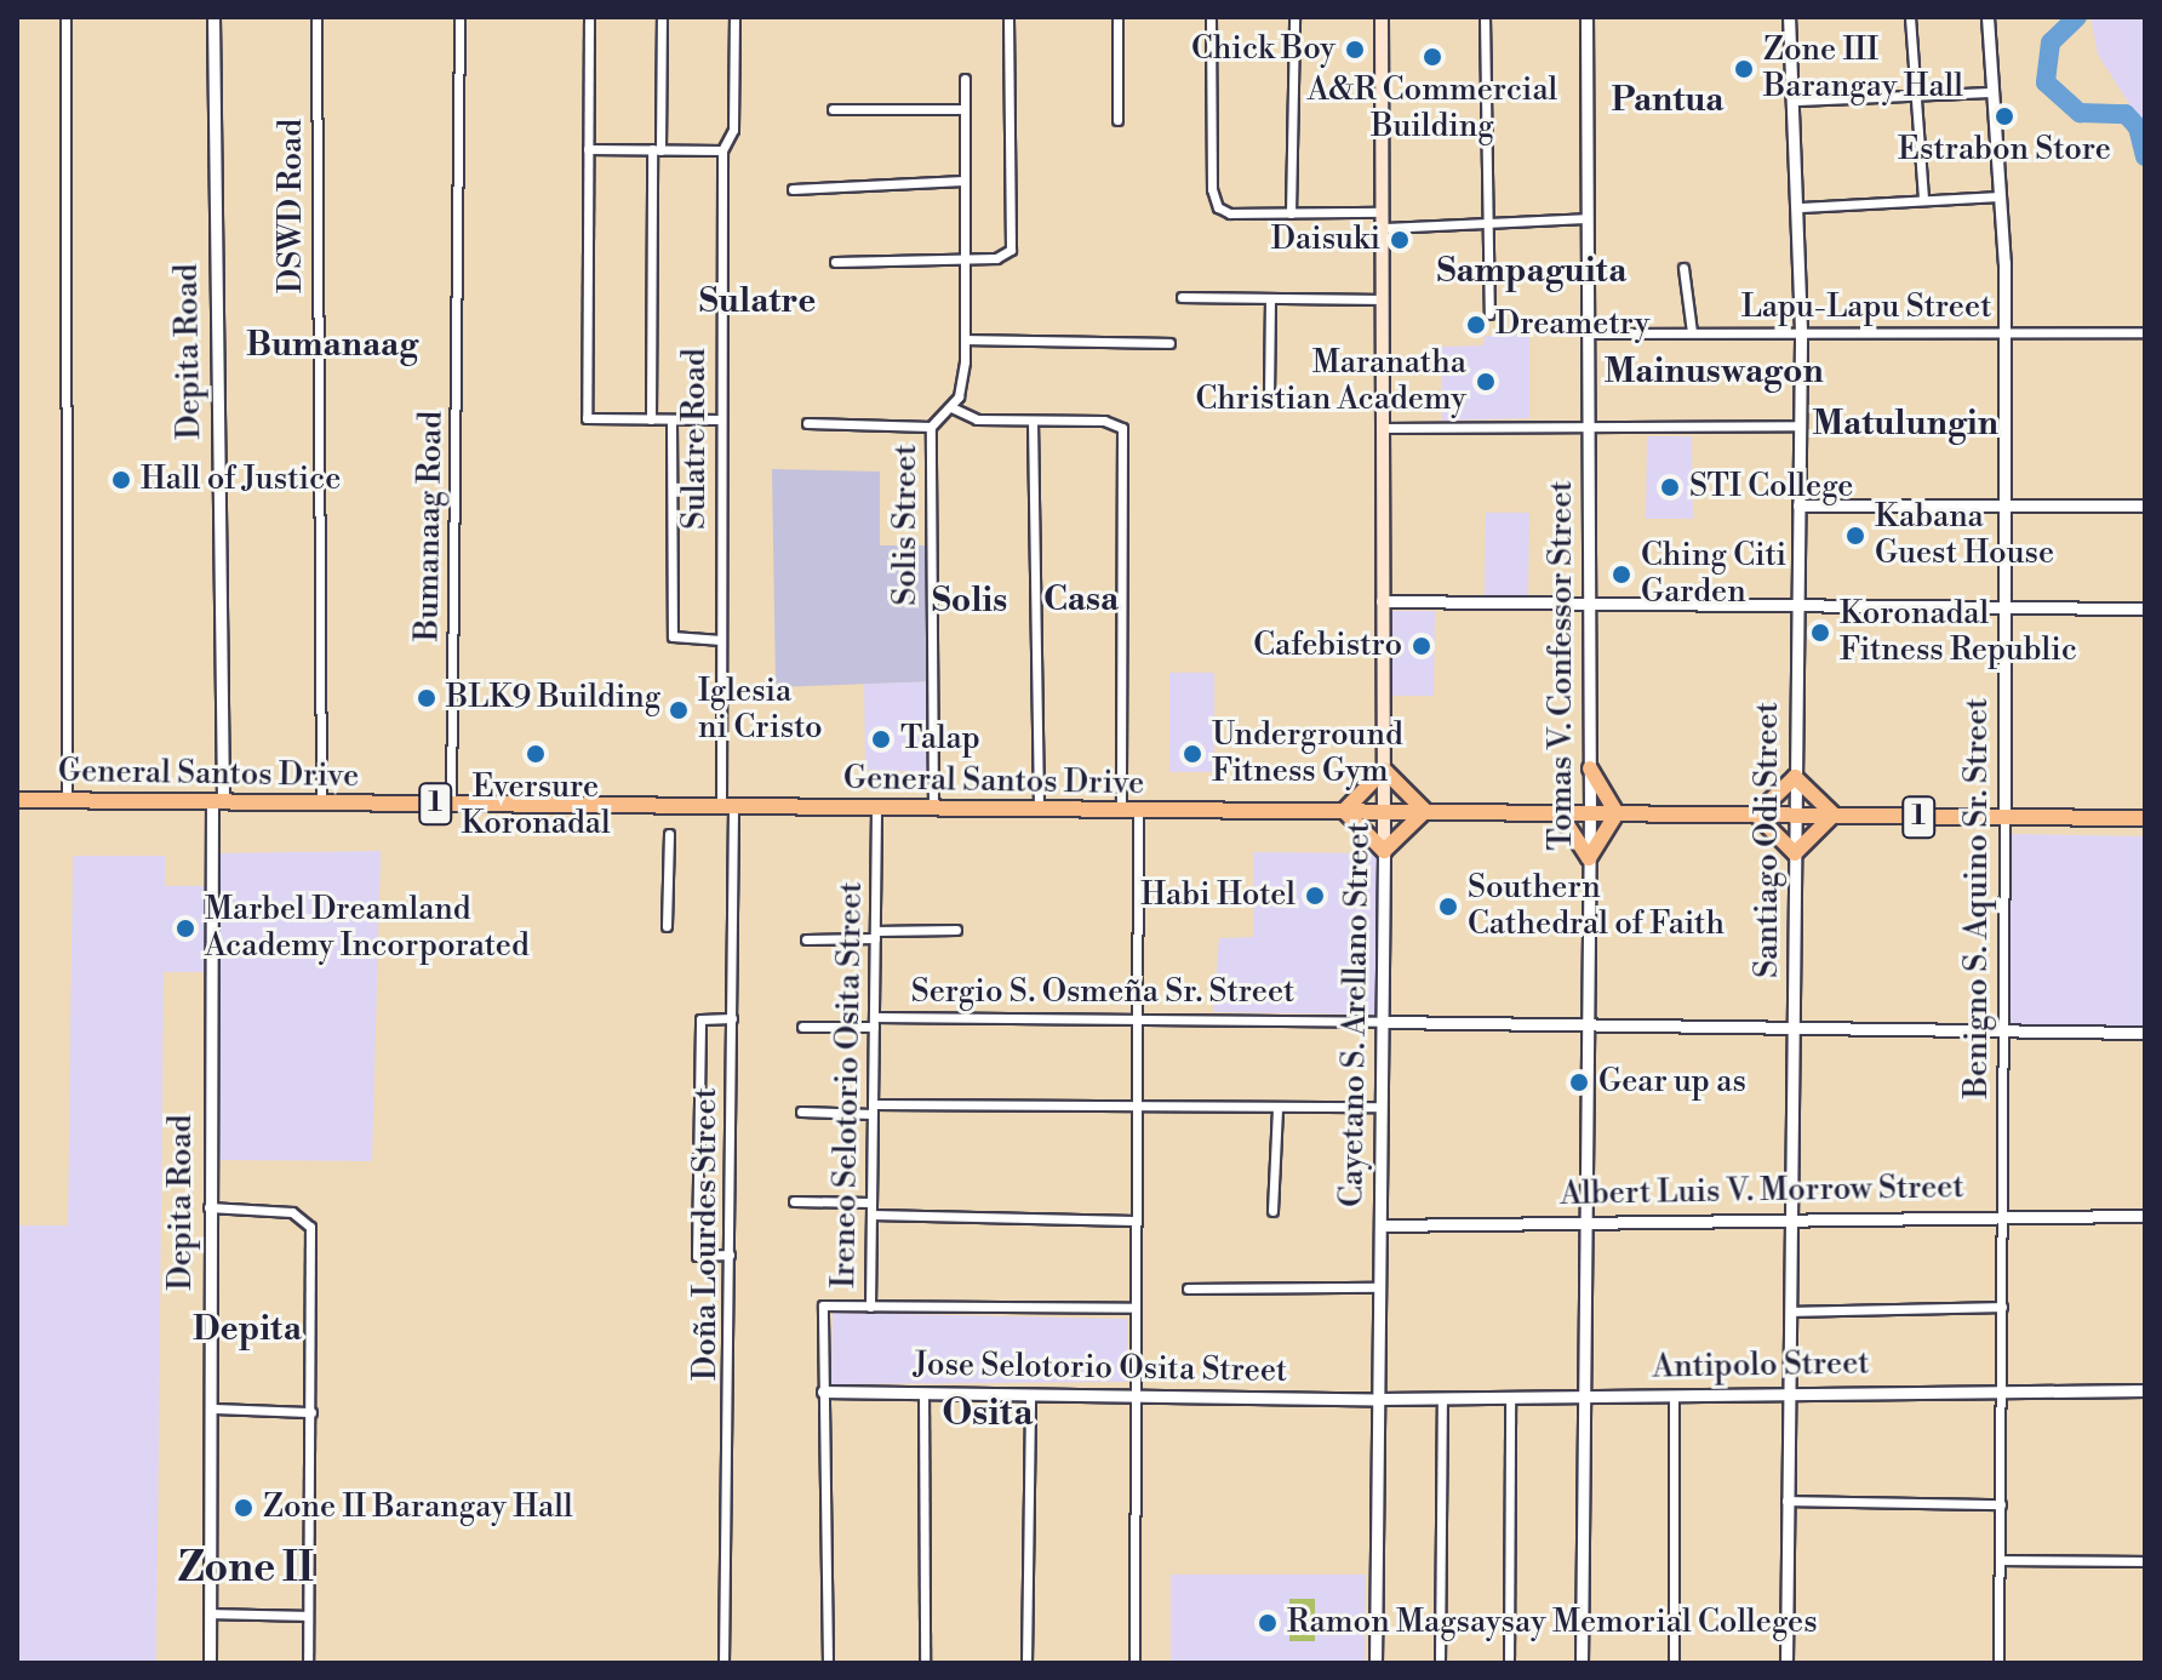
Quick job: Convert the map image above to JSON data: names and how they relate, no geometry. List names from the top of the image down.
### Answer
{
  "streets": {
    "highway": ["General Santos Drive", "1"],
    "main road": ["Cayetano S. Arellano Street"],
    "street": [
      "DSWD Road",
      "Lapu-Lapu Street",
      "Depita Road",
      "Sulatre Road",
      "Solis Street",
      "Bumanaag Road",
      "Tomas V. Confessor Street",
      "Santiago Odi Street",
      "Benigno S. Aquino Sr. Street",
      "Sergio S. Osmeña Sr. Street",
      "Ireneo Selotorio Osita Street",
      "Albert Luis V. Morrow Street",
      "Doña Lourdes Street",
      "Antipolo Street",
      "Jose Selotorio Osita Street"
    ]
  },
  "crossings": [
    ["DSWD Road", "General Santos Drive"],
    ["Lapu-Lapu Street", "Tomas V. Confessor Street"],
    ["Lapu-Lapu Street", "Santiago Odi Street"],
    ["Lapu-Lapu Street", "Benigno S. Aquino Sr. Street"],
    ["Depita Road", "General Santos Drive"],
    ["Sulatre Road", "General Santos Drive"],
    ["Sulatre Road", "Doña Lourdes Street"],
    ["Solis Street", "General Santos Drive"],
    ["Bumanaag Road", "General Santos Drive"],
    ["Tomas V. Confessor Street", "General Santos Drive"],
    ["Tomas V. Confessor Street", "Sergio S. Osmeña Sr. Street"],
    ["Tomas V. Confessor Street", "Albert Luis V. Morrow Street"],
    ["Tomas V. Confessor Street", "Antipolo Street"],
    ["General Santos Drive", "Santiago Odi Street"],
    ["General Santos Drive", "Benigno S. Aquino Sr. Street"],
    ["General Santos Drive", "Cayetano S. Arellano Street"],
    ["General Santos Drive", "Ireneo Selotorio Osita Street"],
    ["General Santos Drive", "Doña Lourdes Street"],
    ["Santiago Odi Street", "Sergio S. Osmeña Sr. Street"],
    ["Santiago Odi Street", "Albert Luis V. Morrow Street"],
    ["Santiago Odi Street", "Antipolo Street"],
    ["Benigno S. Aquino Sr. Street", "Sergio S. Osmeña Sr. Street"],
    ["Benigno S. Aquino Sr. Street", "Albert Luis V. Morrow Street"],
    ["Benigno S. Aquino Sr. Street", "Antipolo Street"],
    ["Sergio S. Osmeña Sr. Street", "Cayetano S. Arellano Street"],
    ["Sergio S. Osmeña Sr. Street", "Ireneo Selotorio Osita Street"],
    ["Cayetano S. Arellano Street", "Albert Luis V. Morrow Street"],
    ["Cayetano S. Arellano Street", "Antipolo Street"],
    ["Cayetano S. Arellano Street", "Jose Selotorio Osita Street"],
    ["Ireneo Selotorio Osita Street", "Jose Selotorio Osita Street"],
    ["Antipolo Street", "Jose Selotorio Osita Street"]
  ],
  "districts": [
    "Pantua",
    "Sampaguita",
    "Sulatre",
    "Bumanaag",
    "Mainuswagon",
    "Matulungin",
    "Casa",
    "Solis",
    "Depita",
    "Osita",
    "Zone II"
  ],
  "places": [
    "Chick Boy",
    "A&R Commercial Building",
    "Zone III Barangay Hall",
    "Estrabon Store",
    "Daisuki",
    "Dreametry",
    "Maranatha Christian Academy",
    "Hall of Justice",
    "STI College",
    "Kabana Guest House",
    "Ching Citi Garden",
    "Koronadal Fitness Republic",
    "Cafebistro",
    "BLK9 Building",
    "Iglesia ni Cristo",
    "Talap",
    "Eversure Koronadal",
    "Underground Fitness Gym",
    "Habi Hotel",
    "Southern Cathedral of Faith",
    "Marbel Dreamland Academy Incorporated",
    "Gear up as",
    "Zone II Barangay Hall",
    "Ramon Magsaysay Memorial Colleges"
  ]
}
